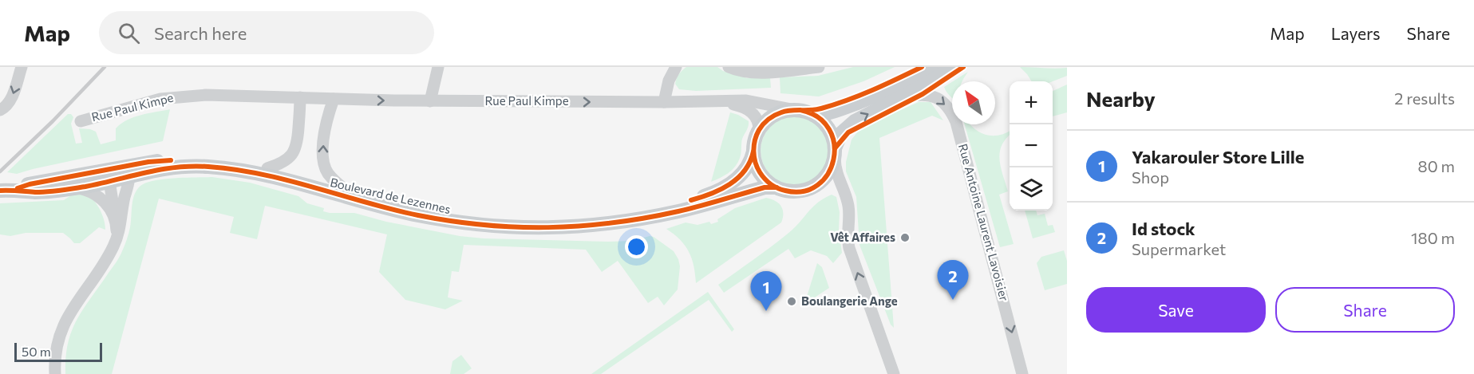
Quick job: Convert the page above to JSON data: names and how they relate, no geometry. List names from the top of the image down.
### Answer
{
  "streets": {
    "main road": ["Boulevard de Lezennes"],
    "street": ["Rue Paul Kimpe", "Rue Antoine Laurent Lavoisier"]
  },
  "crossings": [
    ["Rue Paul Kimpe", "Boulevard de Lezennes"]
  ],
  "one_way": ["Rue Paul Kimpe", "Rue Antoine Laurent Lavoisier"],
  "places": ["Vêt Affaires", "Boulangerie Ange"],
  "scale_bar": "50 m",
  "north": "top left",
  "page": {
    "header": "Map",
    "search": "Search here",
    "nav": ["Map", "Layers", "Share"],
    "heading": ["Nearby", "2 results"],
    "map_buttons": ["+", "−"],
    "list": [
      {
        "mark": "1",
        "name": "Yakarouler Store Lille",
        "note": "Shop",
        "value": "80 m"
      },
      {
        "mark": "2",
        "name": "Id stock",
        "note": "Supermarket",
        "value": "180 m"
      }
    ],
    "pins": ["2", "1"],
    "buttons": ["Save", "Share"],
    "scale": "50 m"
  }
}
